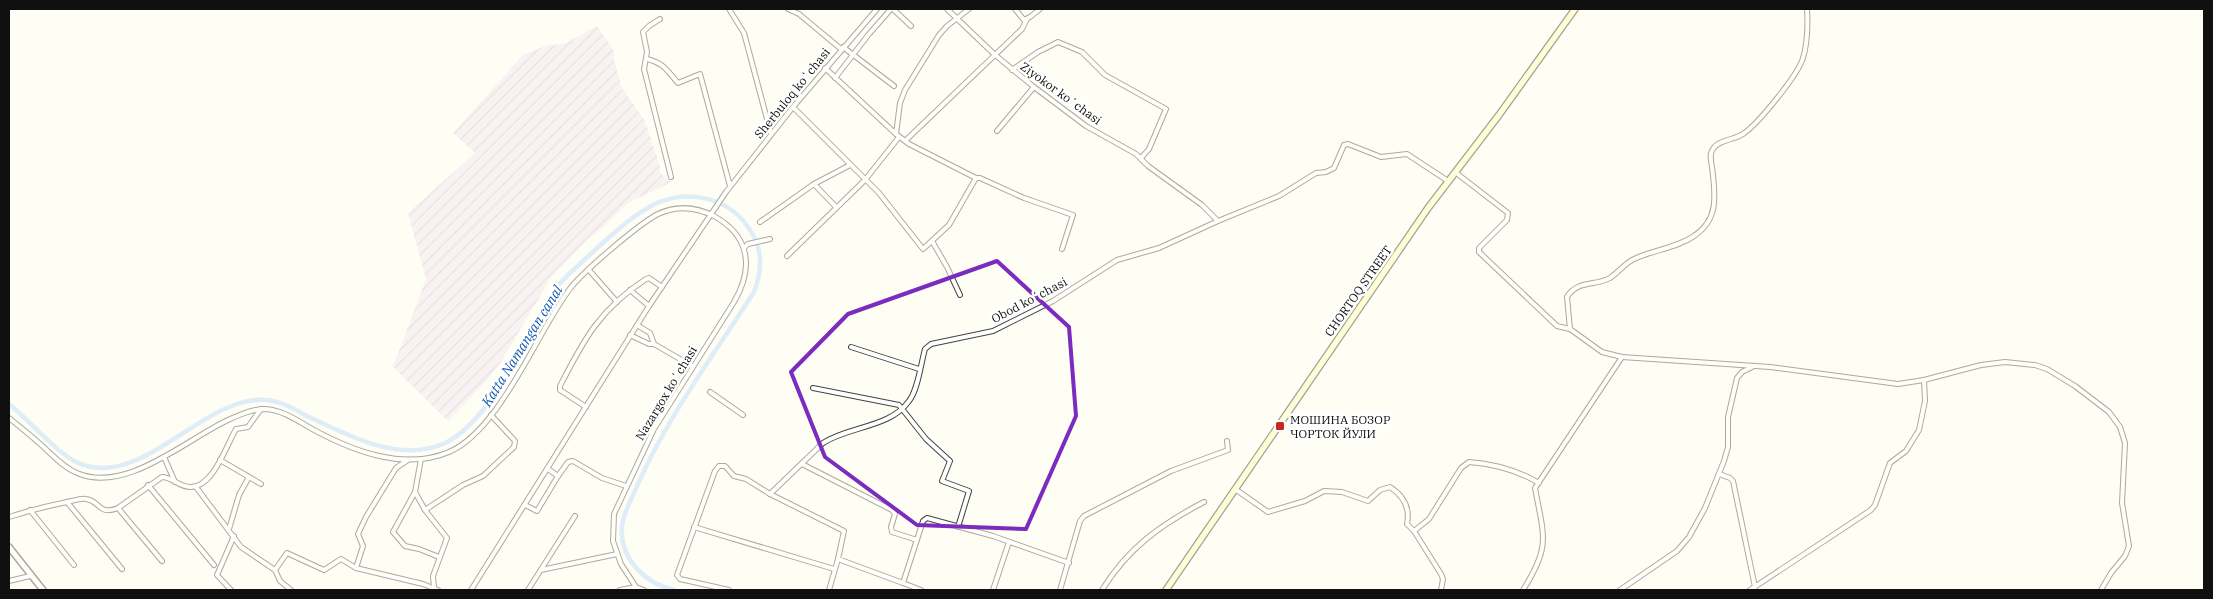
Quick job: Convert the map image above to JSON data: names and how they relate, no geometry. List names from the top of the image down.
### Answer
{
  "streets": {
    "main road": ["CHORTOQ STREET"],
    "street": [
      "Sherbuloq koʻchasi",
      "Ziyokor koʻchasi",
      "Obod koʻchasi",
      "Nazargox koʻchasi"
    ]
  },
  "crossings": [
    ["Sherbuloq koʻchasi", "Nazargox koʻchasi"],
    ["Ziyokor koʻchasi", "Obod koʻchasi"]
  ],
  "water": ["Katta Namangan canal"],
  "places": {
    "transit": ["МОШИНА БОЗОР ЧОРТОК ЙУЛИ"]
  }
}
